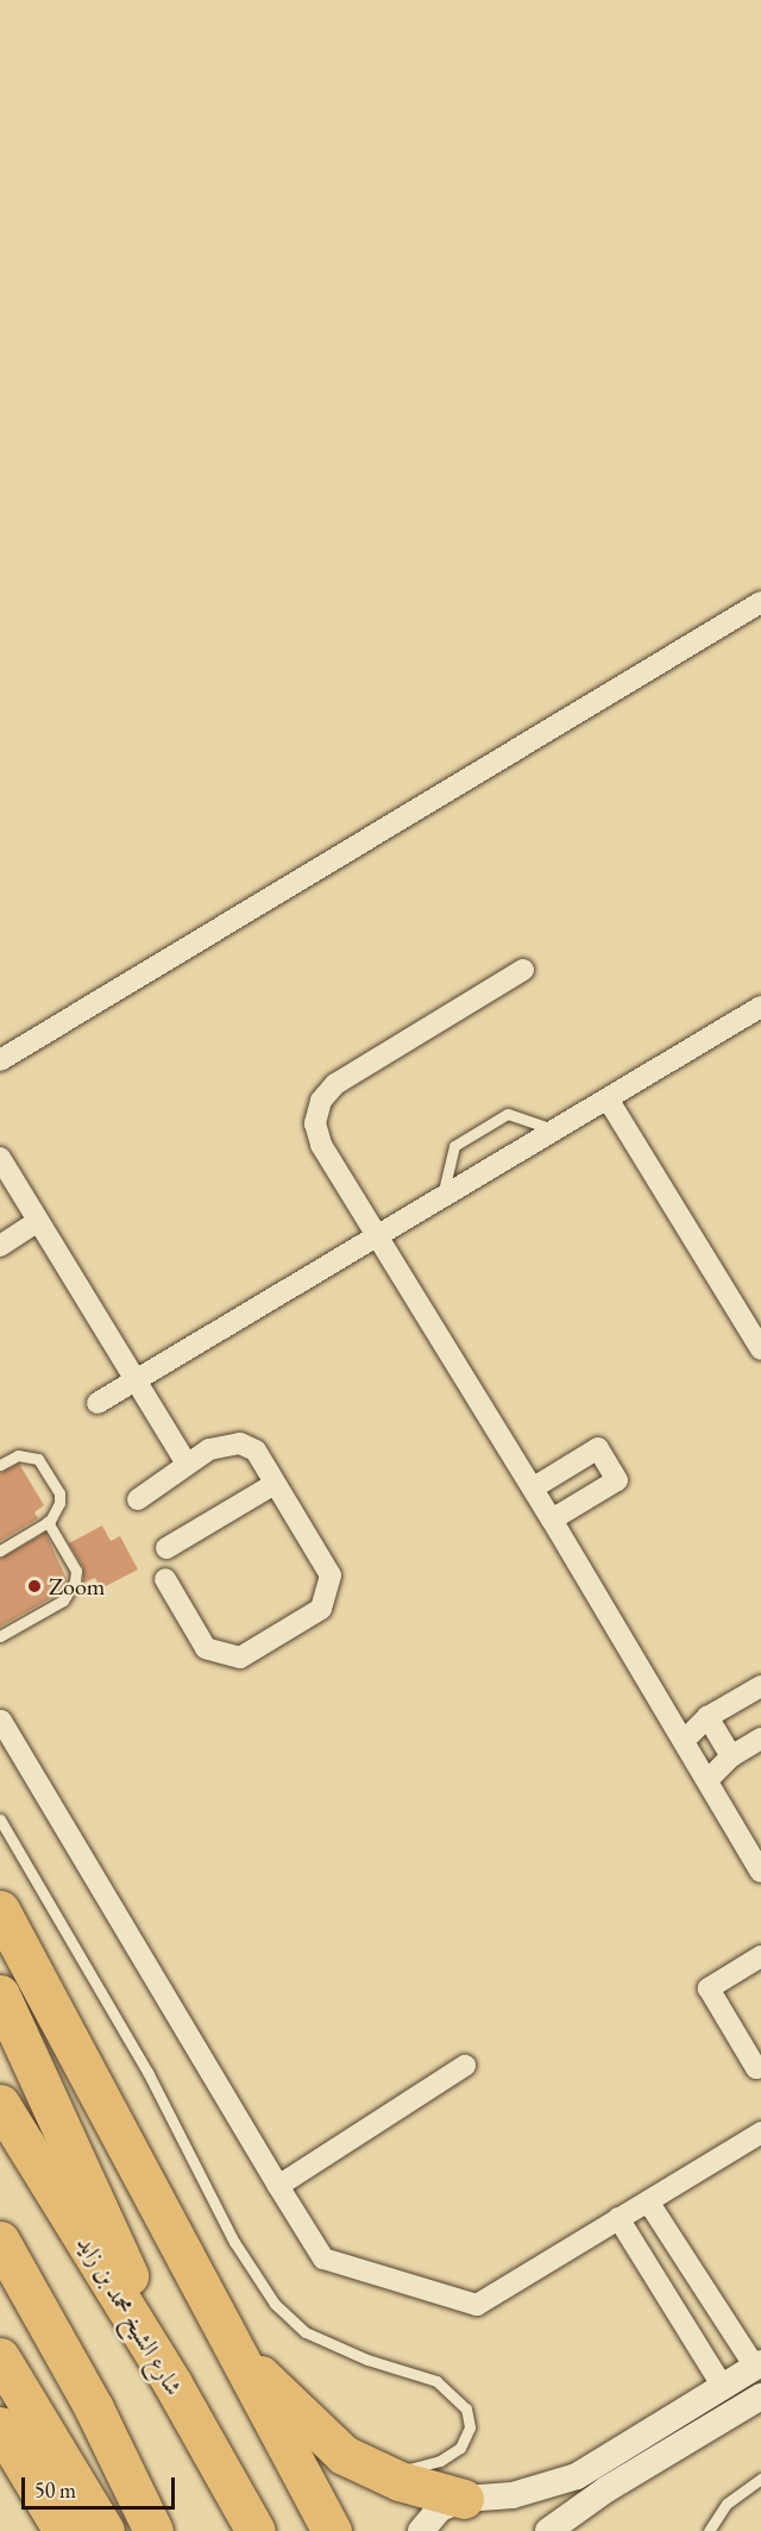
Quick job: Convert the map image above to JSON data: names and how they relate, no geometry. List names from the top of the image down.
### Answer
{
  "streets": {
    "highway": ["شارع الشيخ محمد بن زايد"]
  },
  "places": ["Zoom"],
  "scale_bar": "50 m"
}
